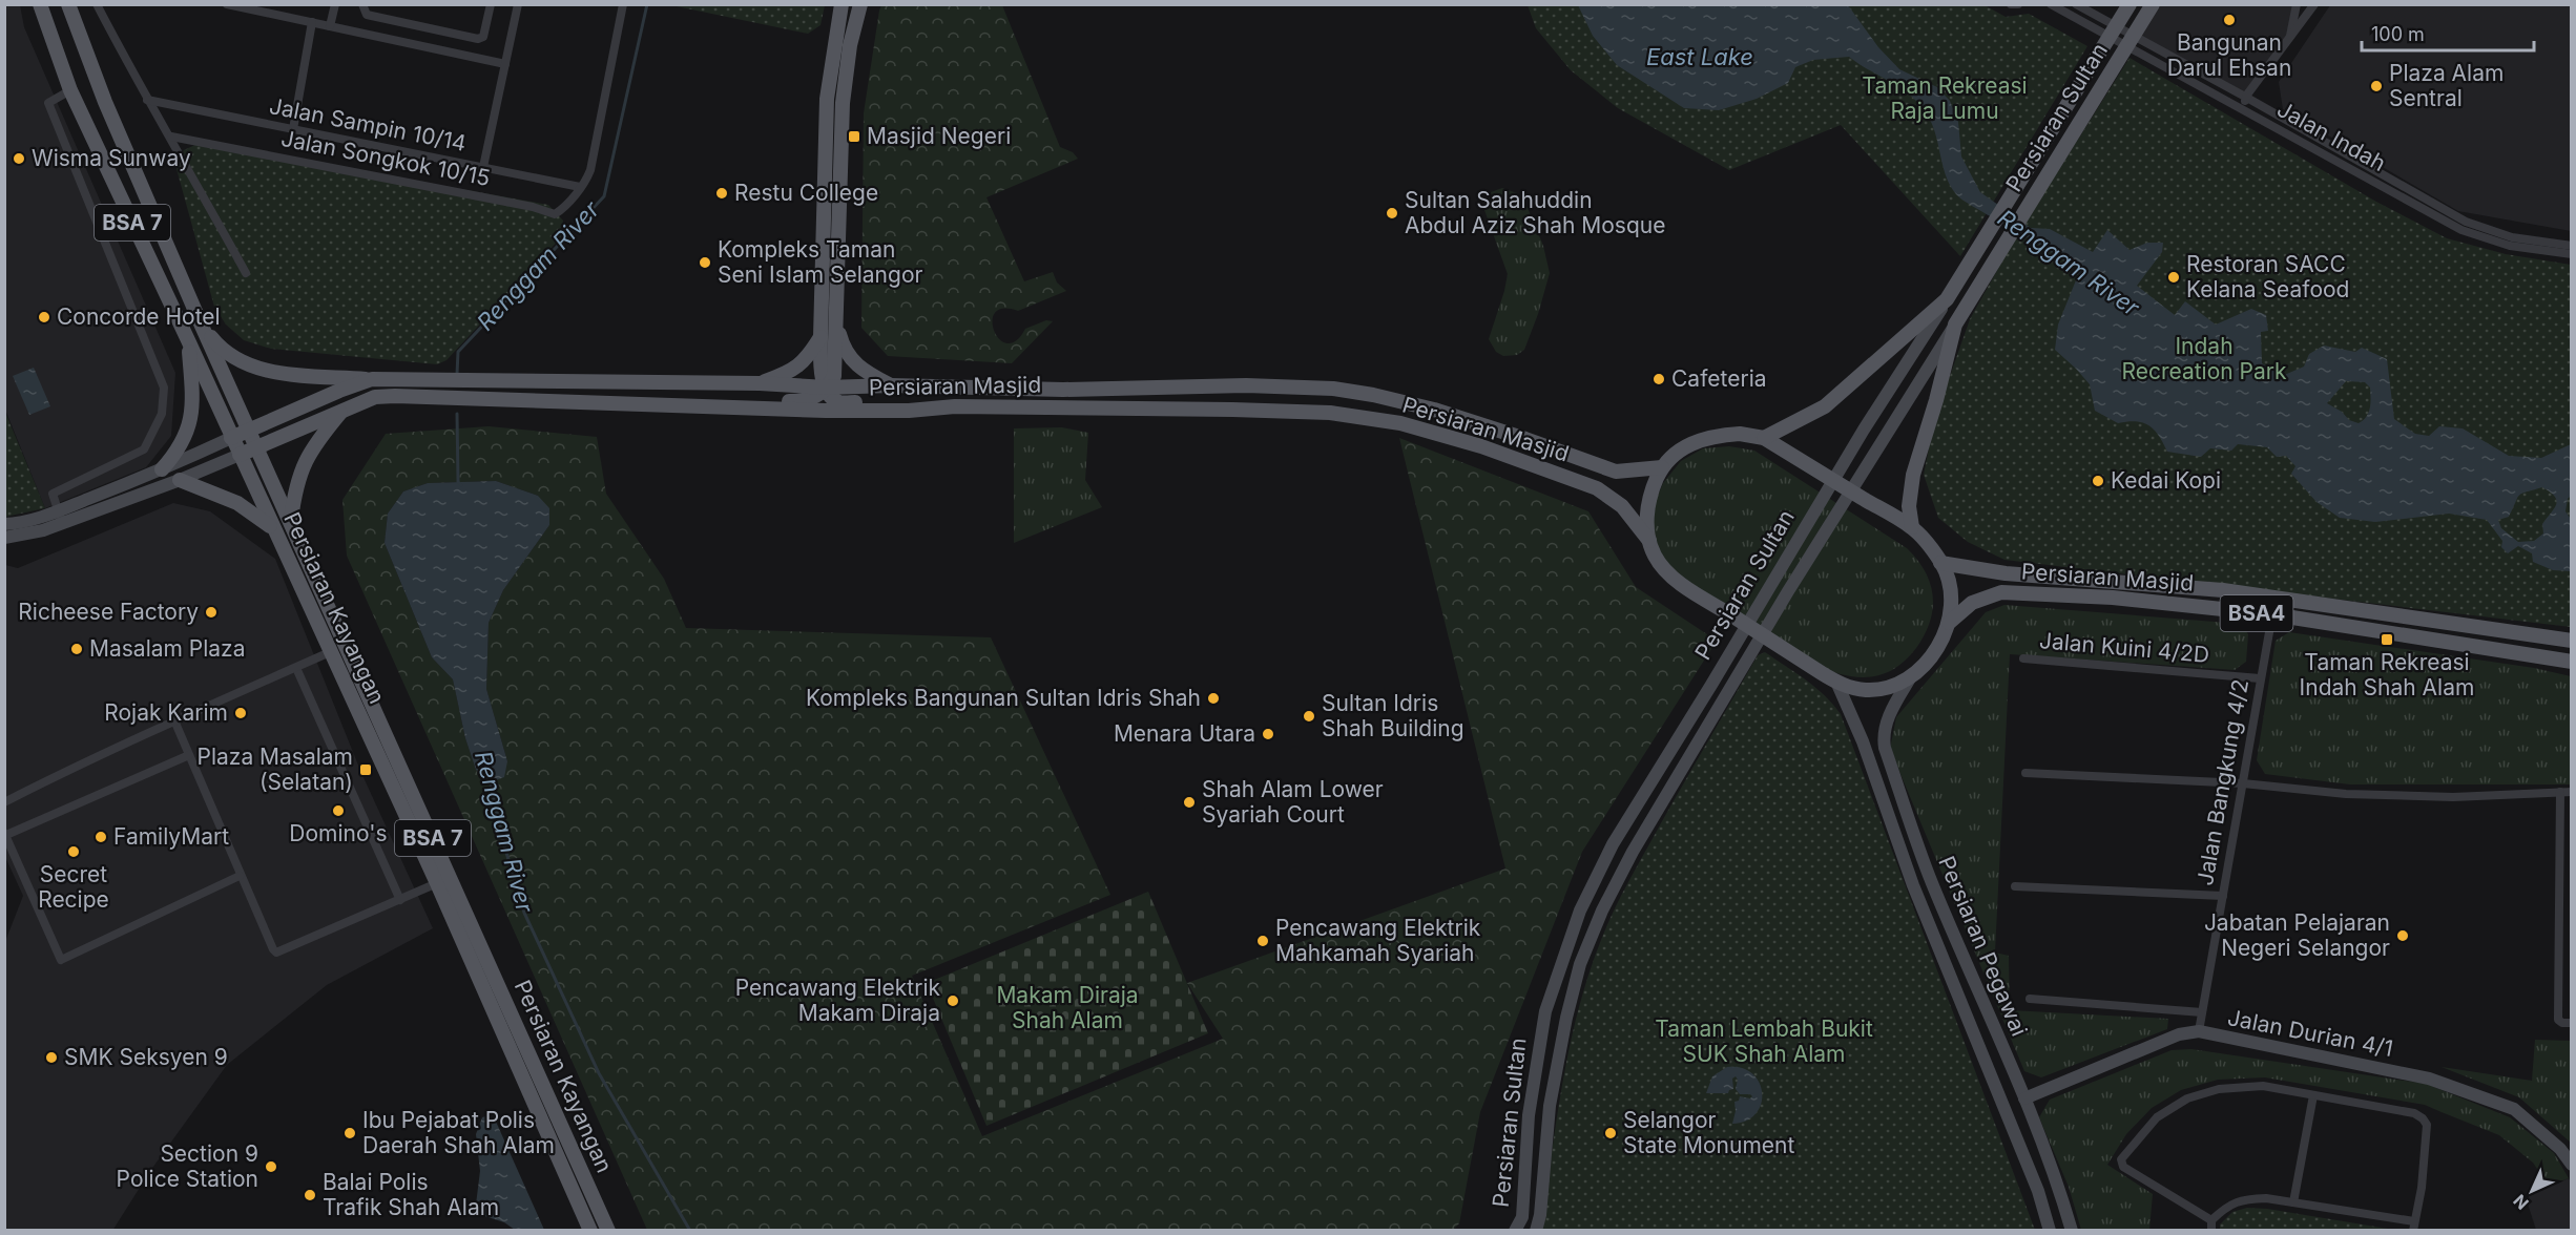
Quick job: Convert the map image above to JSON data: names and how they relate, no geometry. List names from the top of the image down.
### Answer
{
  "streets": {
    "main road": [
      "Persiaran Sultan",
      "BSA 7",
      "Persiaran Masjid",
      "Persiaran Kayangan",
      "BSA4"
    ],
    "street": [
      "Jalan Sampin 10/14",
      "Jalan Indah",
      "Jalan Songkok 10/15",
      "Jalan Kuini 4/2D",
      "Jalan Bangkung 4/2",
      "Persiaran Pegawai",
      "Jalan Durian 4/1"
    ]
  },
  "crossings": [
    ["Jalan Sampin 10/14", "Jalan Songkok 10/15"],
    ["Persiaran Masjid", "Persiaran Kayangan"],
    ["Persiaran Masjid", "Jalan Bangkung 4/2"],
    ["Persiaran Masjid", "Persiaran Pegawai"],
    ["Jalan Kuini 4/2D", "Jalan Bangkung 4/2"],
    ["Jalan Bangkung 4/2", "Jalan Durian 4/1"],
    ["Persiaran Pegawai", "Jalan Durian 4/1"]
  ],
  "water": ["East Lake", "Renggam River"],
  "parks": [
    "Taman Rekreasi Raja Lumu",
    "Indah Recreation Park",
    "Makam Diraja Shah Alam",
    "Taman Lembah Bukit SUK Shah Alam"
  ],
  "places": {
    "other": [
      "Bangunan Darul Ehsan",
      "Plaza Alam Sentral",
      "Wisma Sunway",
      "Restu College",
      "Sultan Salahuddin Abdul Aziz Shah Mosque",
      "Kompleks Taman Seni Islam Selangor",
      "Restoran SACC Kelana Seafood",
      "Concorde Hotel",
      "Cafeteria",
      "Kedai Kopi",
      "Richeese Factory",
      "Masalam Plaza",
      "Kompleks Bangunan Sultan Idris Shah",
      "Rojak Karim",
      "Sultan Idris Shah Building",
      "Menara Utara",
      "Shah Alam Lower Syariah Court",
      "Domino's",
      "FamilyMart",
      "Secret Recipe",
      "Jabatan Pelajaran Negeri Selangor",
      "Pencawang Elektrik Mahkamah Syariah",
      "Pencawang Elektrik Makam Diraja",
      "SMK Seksyen 9",
      "Ibu Pejabat Polis Daerah Shah Alam",
      "Selangor State Monument",
      "Section 9 Police Station",
      "Balai Polis Trafik Shah Alam"
    ],
    "transit": ["Masjid Negeri", "Taman Rekreasi Indah Shah Alam", "Plaza Masalam (Selatan)"]
  },
  "scale_bar": "100 m",
  "north": "bottom left"
}
